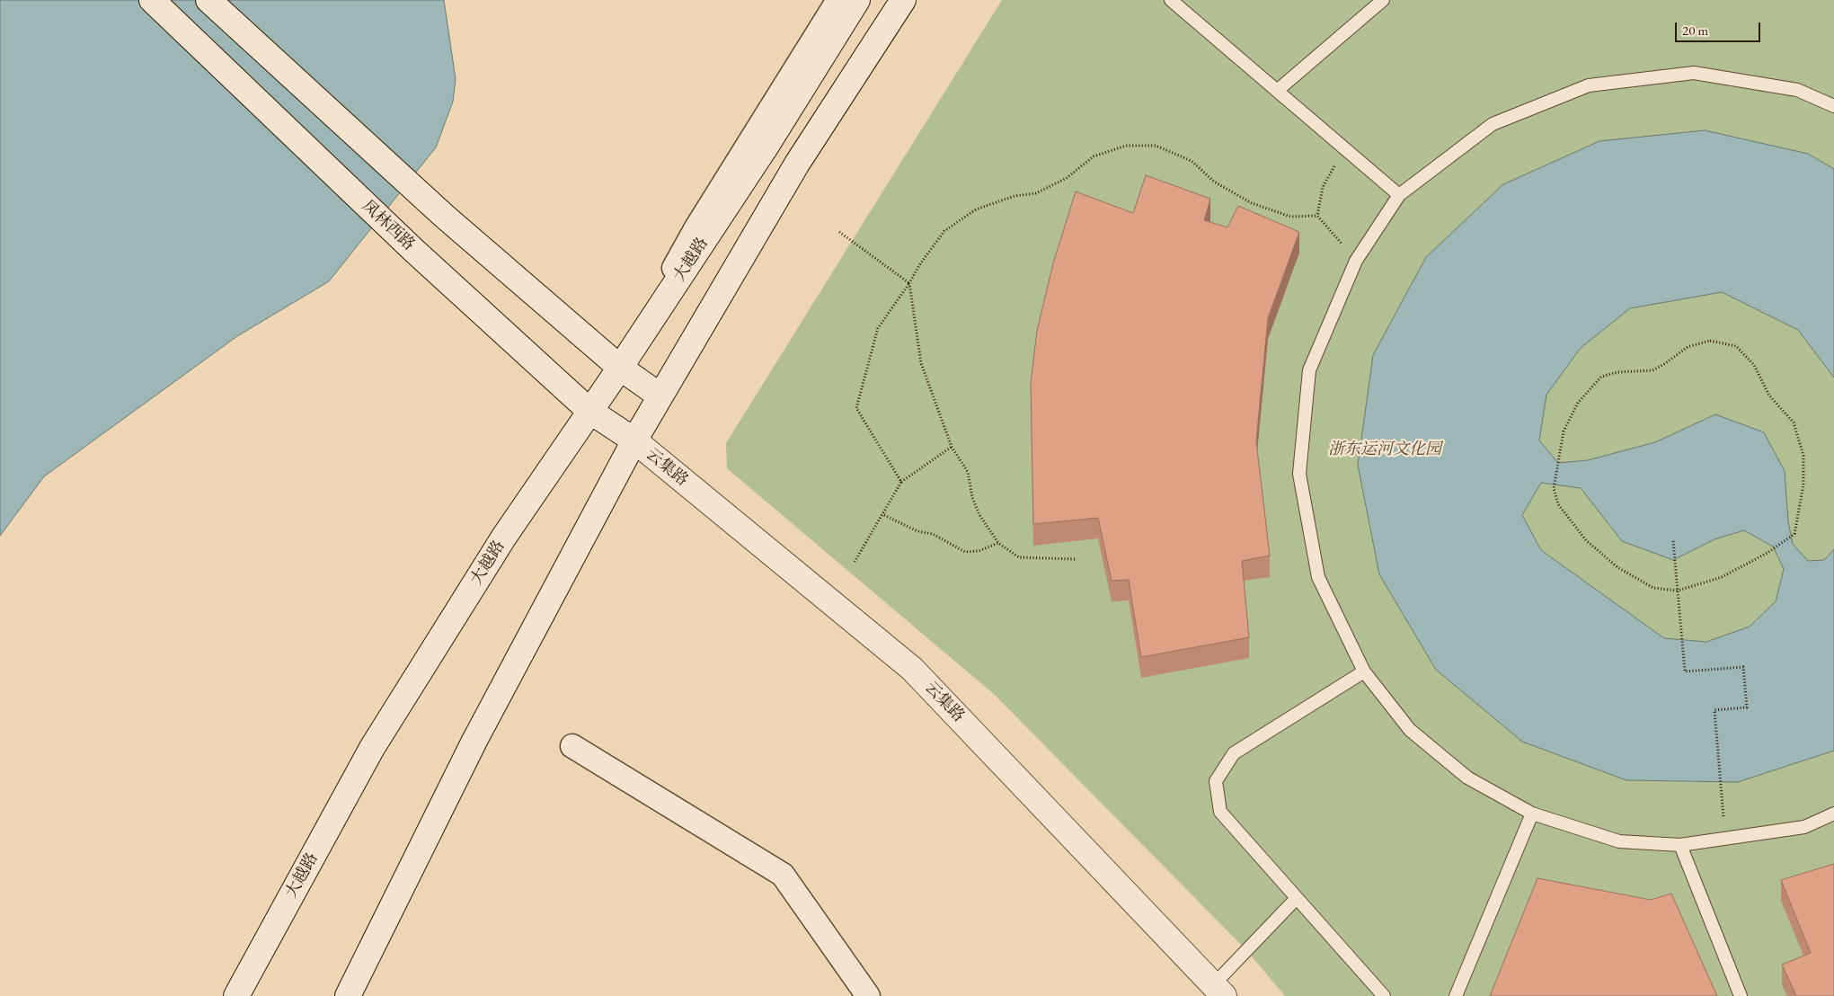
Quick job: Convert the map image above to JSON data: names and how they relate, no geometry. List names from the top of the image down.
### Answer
{
  "streets": {
    "main road": ["凤林西路", "大越路", "云集路"]
  },
  "crossings": [
    ["凤林西路", "大越路"],
    ["凤林西路", "云集路"]
  ],
  "parks": ["浙东运河文化园"],
  "scale_bar": "20 m"
}
